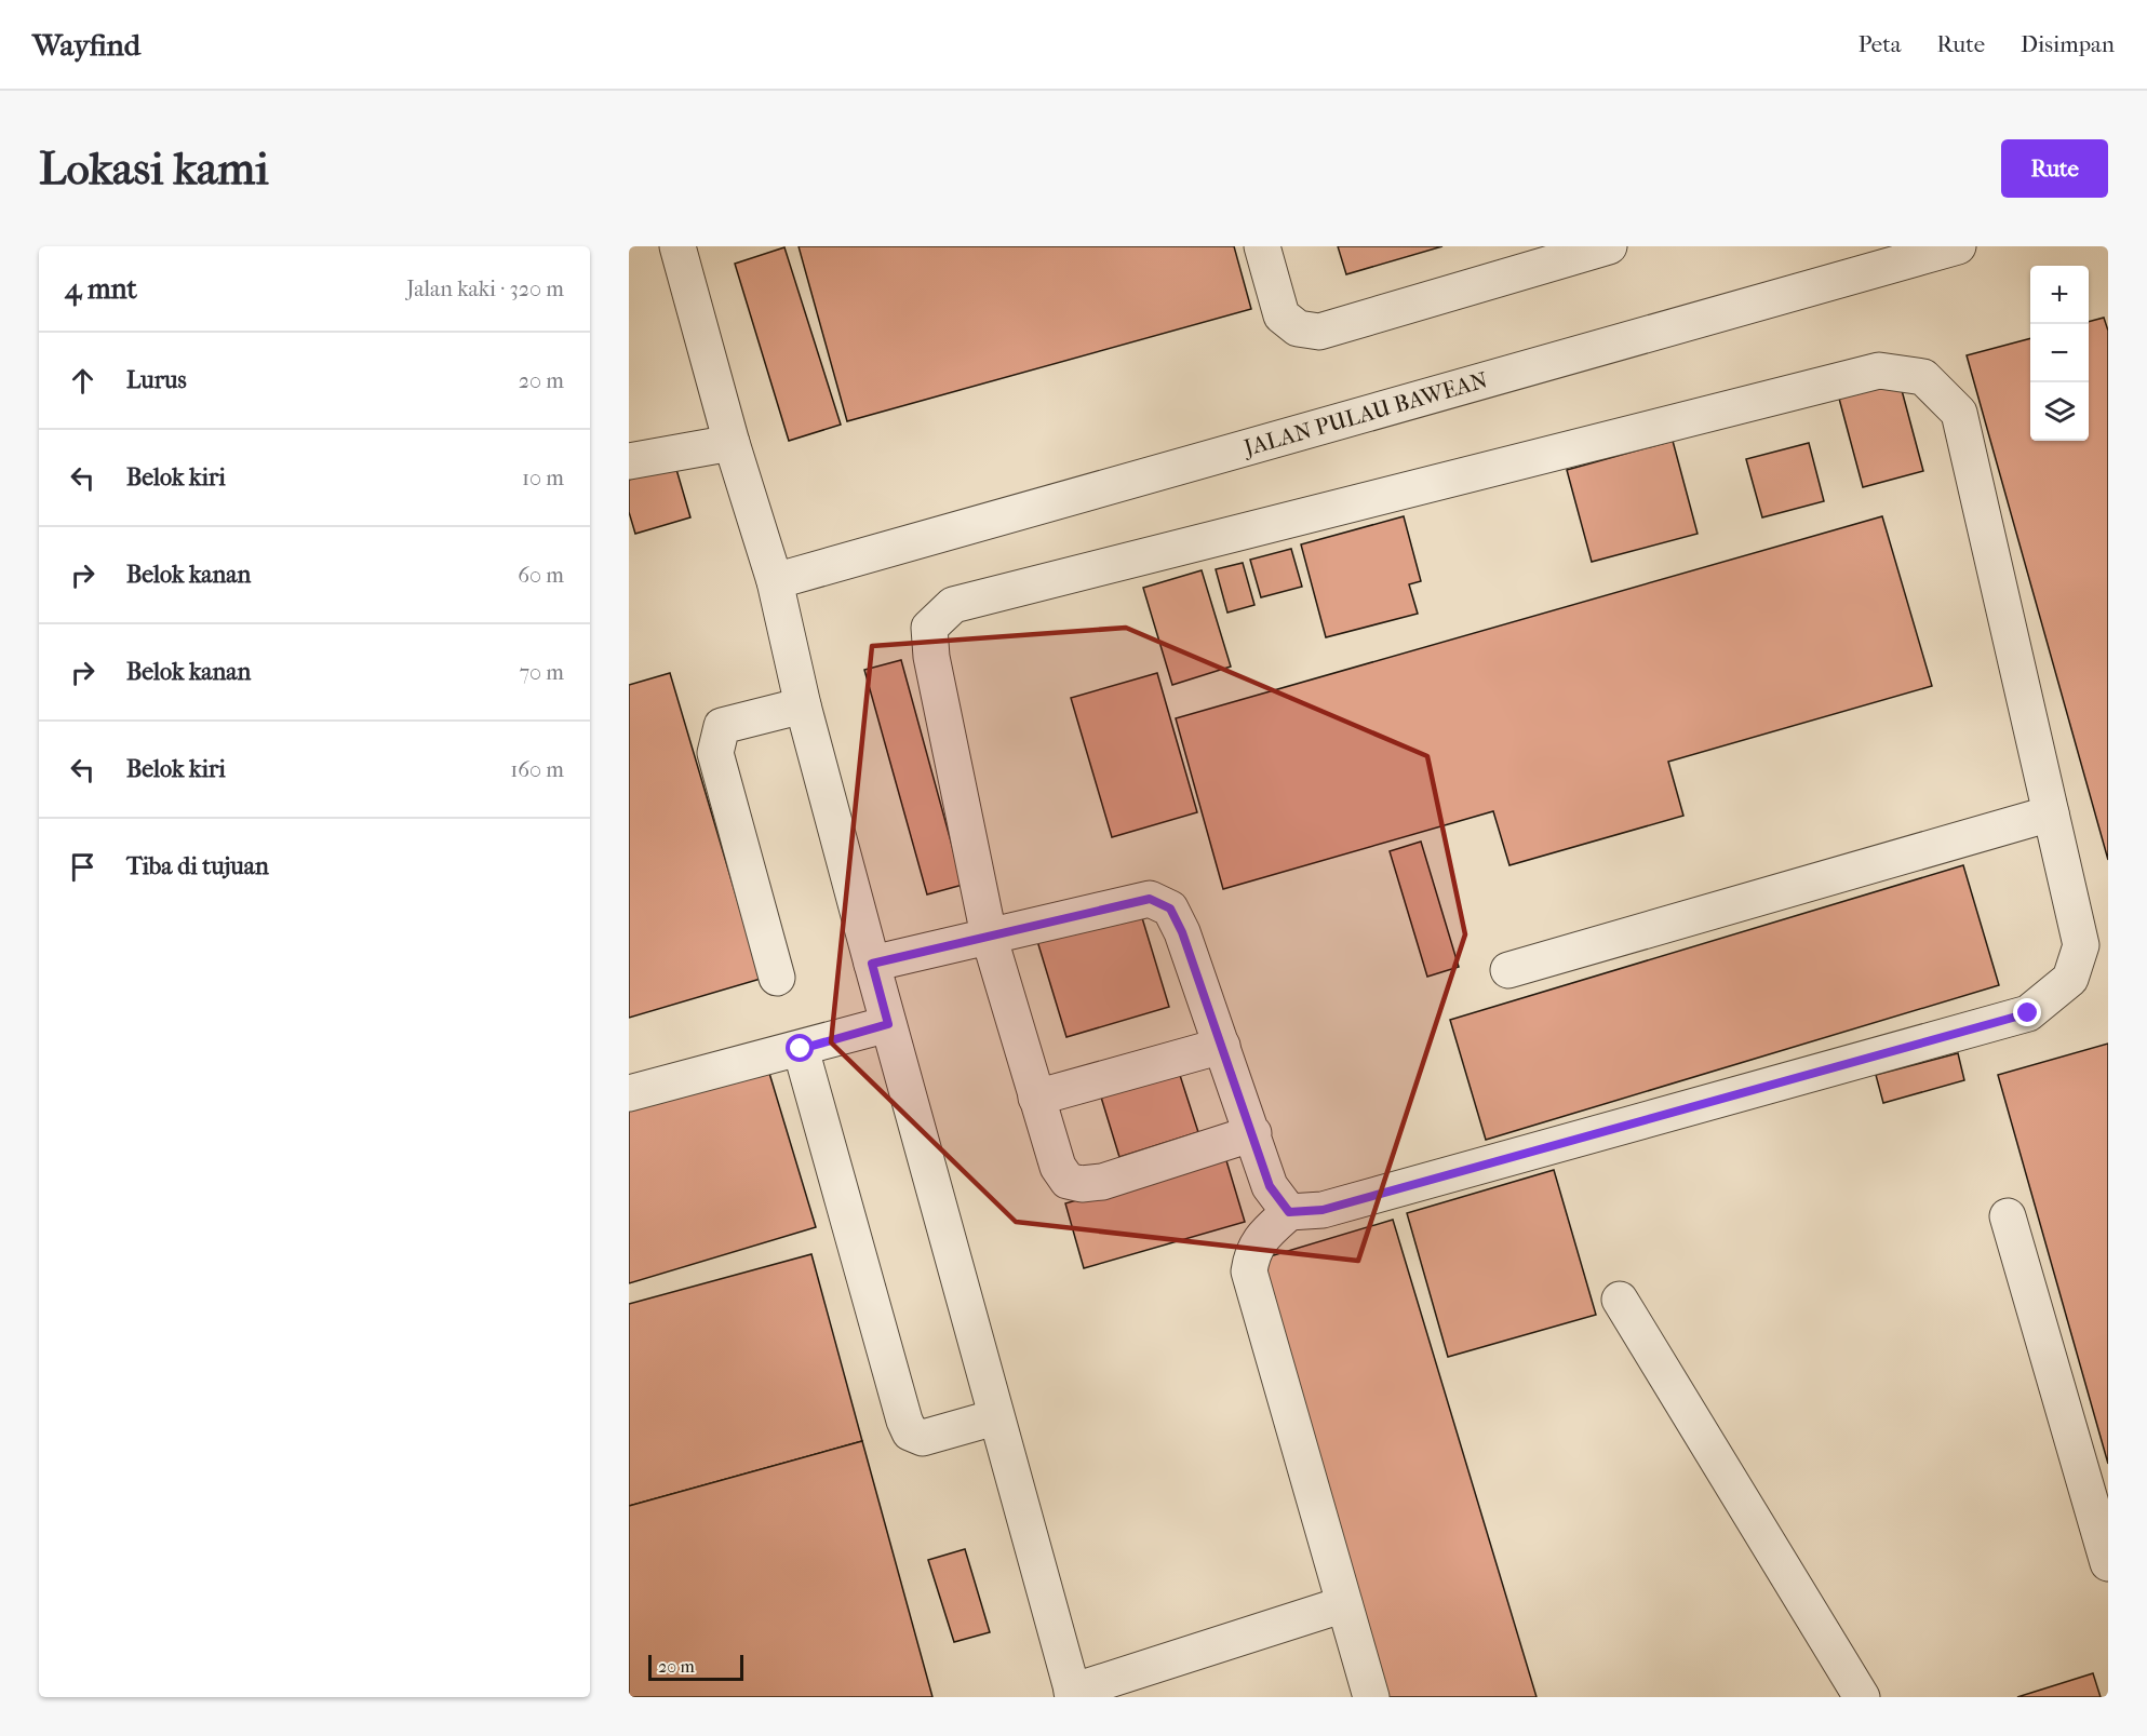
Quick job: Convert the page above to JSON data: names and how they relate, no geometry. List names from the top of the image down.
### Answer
{
  "streets": {
    "street": ["JALAN PULAU BAWEAN"]
  },
  "scale_bar": "20 m",
  "page": {
    "header": "Wayfind",
    "nav": ["Peta", "Rute", "Disimpan"],
    "buttons": "Rute",
    "title": "Lokasi kami",
    "heading": ["4 mnt", "Jalan kaki · 320 m"],
    "map_buttons": ["+", "−"],
    "list": [
      ["Lurus", "20 m"],
      ["Belok kiri", "10 m"],
      ["Belok kanan", "60 m"],
      ["Belok kanan", "70 m"],
      ["Belok kiri", "160 m"],
      "Tiba di tujuan"
    ],
    "scale": "20 m"
  }
}
